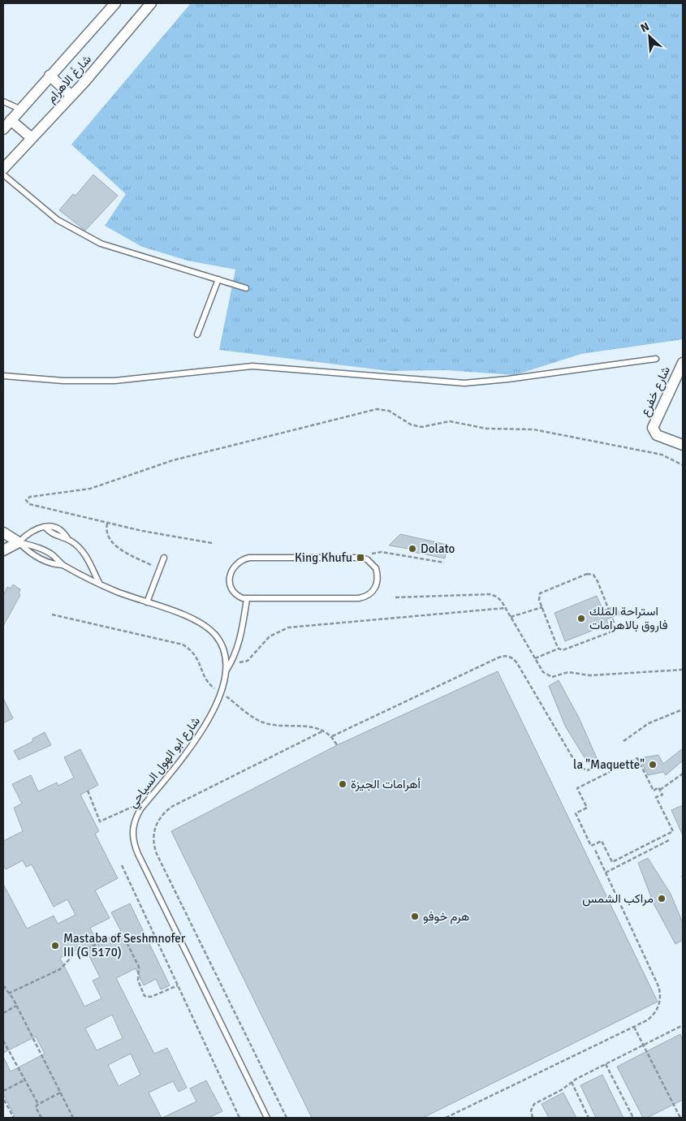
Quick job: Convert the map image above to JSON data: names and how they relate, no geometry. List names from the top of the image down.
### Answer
{
  "streets": {
    "street": ["شارع الاهرام", "شارع خفرع"],
    "lane": ["شارع ابو الهول السياحي"]
  },
  "places": {
    "other": [
      "Dolato",
      "استراحة الملك فاروق بالاهرامات",
      "la \"Maquette\"",
      "أهرامات الجيزة",
      "مراكب الشمس",
      "هرم خوفو",
      "Mastaba of Seshmnofer III (G 5170)"
    ],
    "transit": ["King Khufu"]
  },
  "north": "top left"
}
